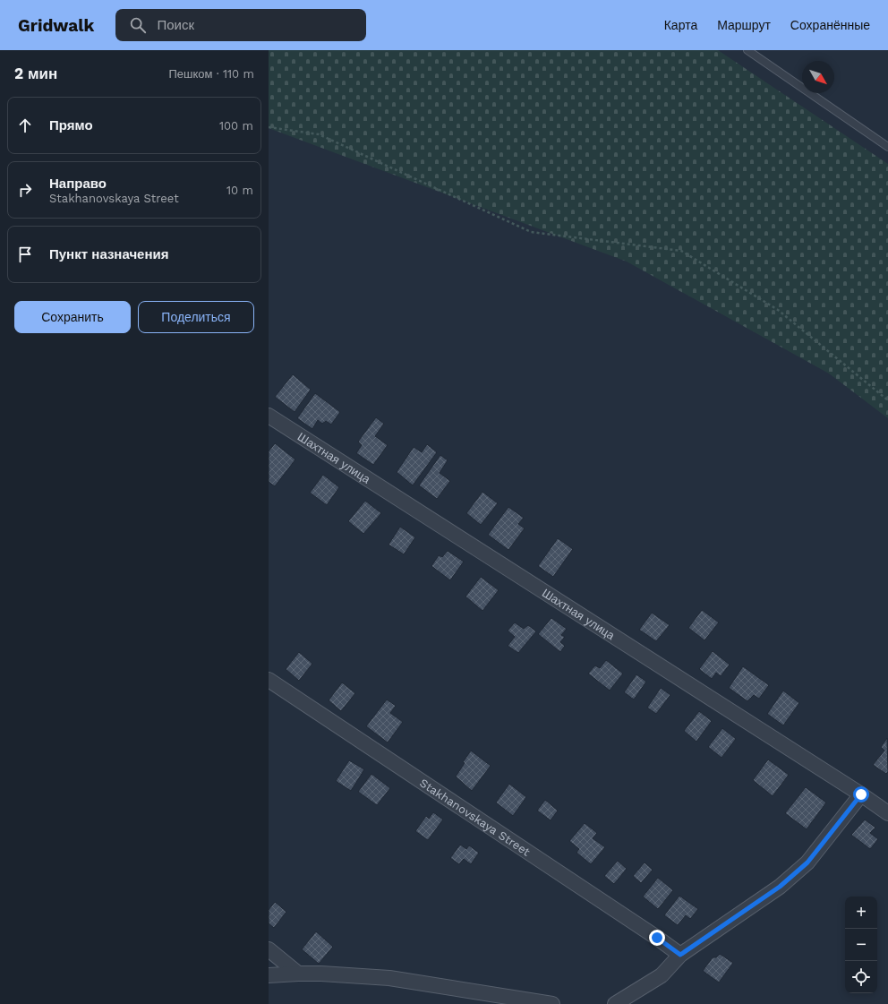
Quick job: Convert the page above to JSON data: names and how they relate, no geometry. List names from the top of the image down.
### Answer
{
  "streets": {
    "street": ["Шахтная улица", "Stakhanovskaya Street"]
  },
  "north": "bottom right",
  "page": {
    "header": "Gridwalk",
    "search": "Поиск",
    "nav": ["Карта", "Маршрут", "Сохранённые"],
    "heading": ["2 мин", "Пешком · 110 m"],
    "list": [
      ["Прямо", "100 m"],
      ["Направо", "Stakhanovskaya Street", "10 m"],
      "Пункт назначения"
    ],
    "buttons": ["Сохранить", "Поделиться"],
    "map_buttons": ["+", "−"]
  }
}
